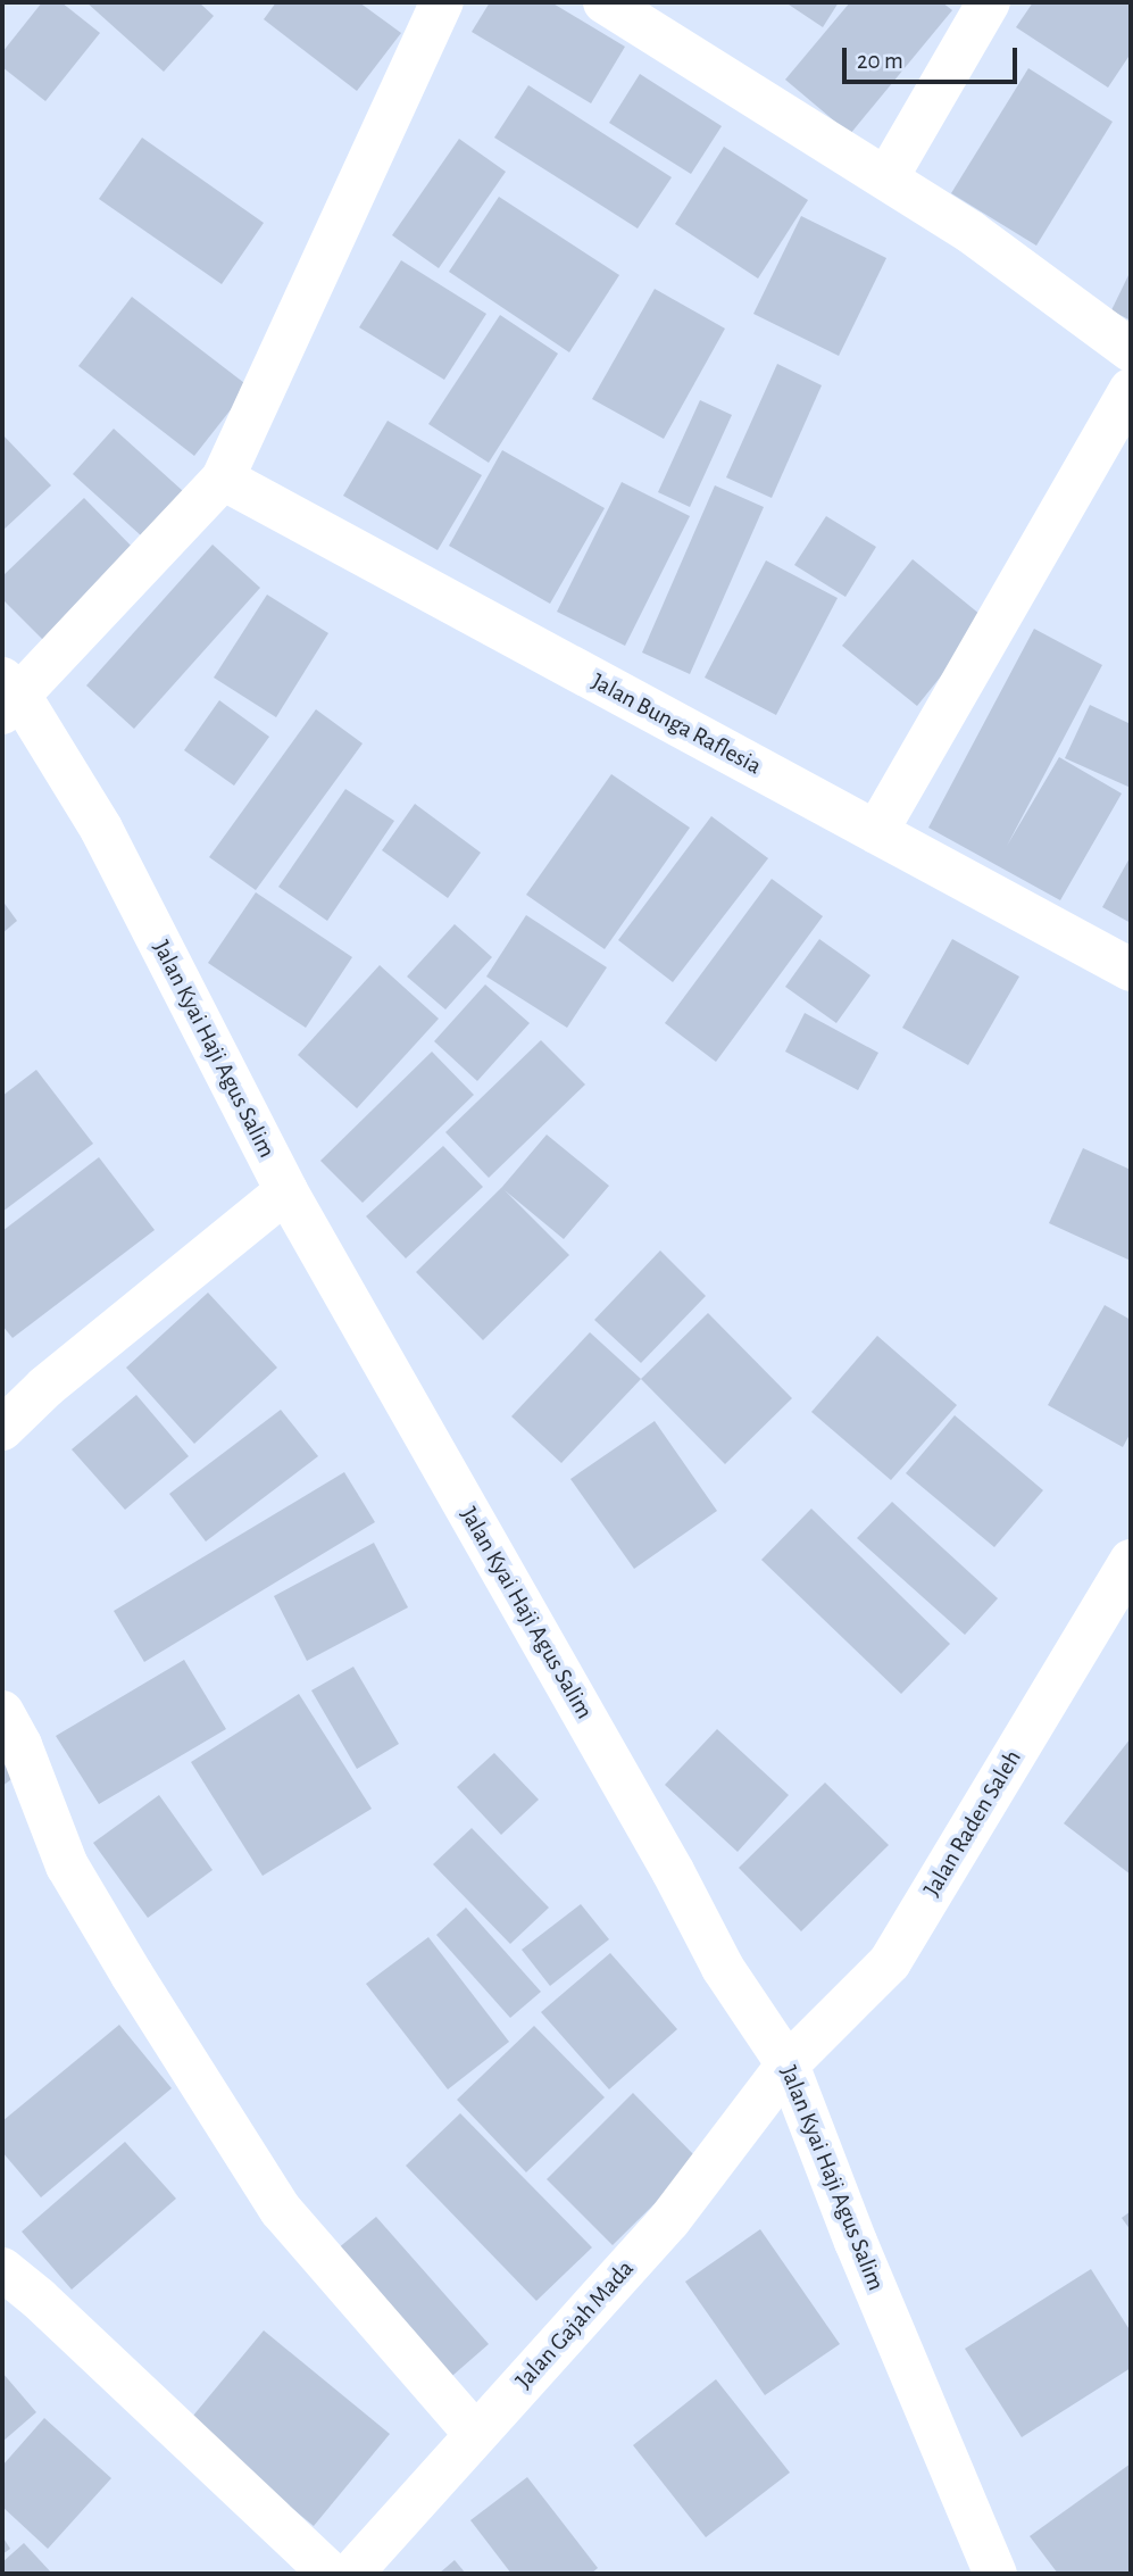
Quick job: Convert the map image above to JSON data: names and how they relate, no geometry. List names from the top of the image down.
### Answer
{
  "streets": {
    "street": [
      "Jalan Bunga Raflesia",
      "Jalan Kyai Haji Agus Salim",
      "Jalan Raden Saleh",
      "Jalan Gajah Mada"
    ]
  },
  "crossings": [
    ["Jalan Kyai Haji Agus Salim", "Jalan Raden Saleh"],
    ["Jalan Kyai Haji Agus Salim", "Jalan Gajah Mada"],
    ["Jalan Raden Saleh", "Jalan Gajah Mada"]
  ],
  "scale_bar": "20 m"
}
